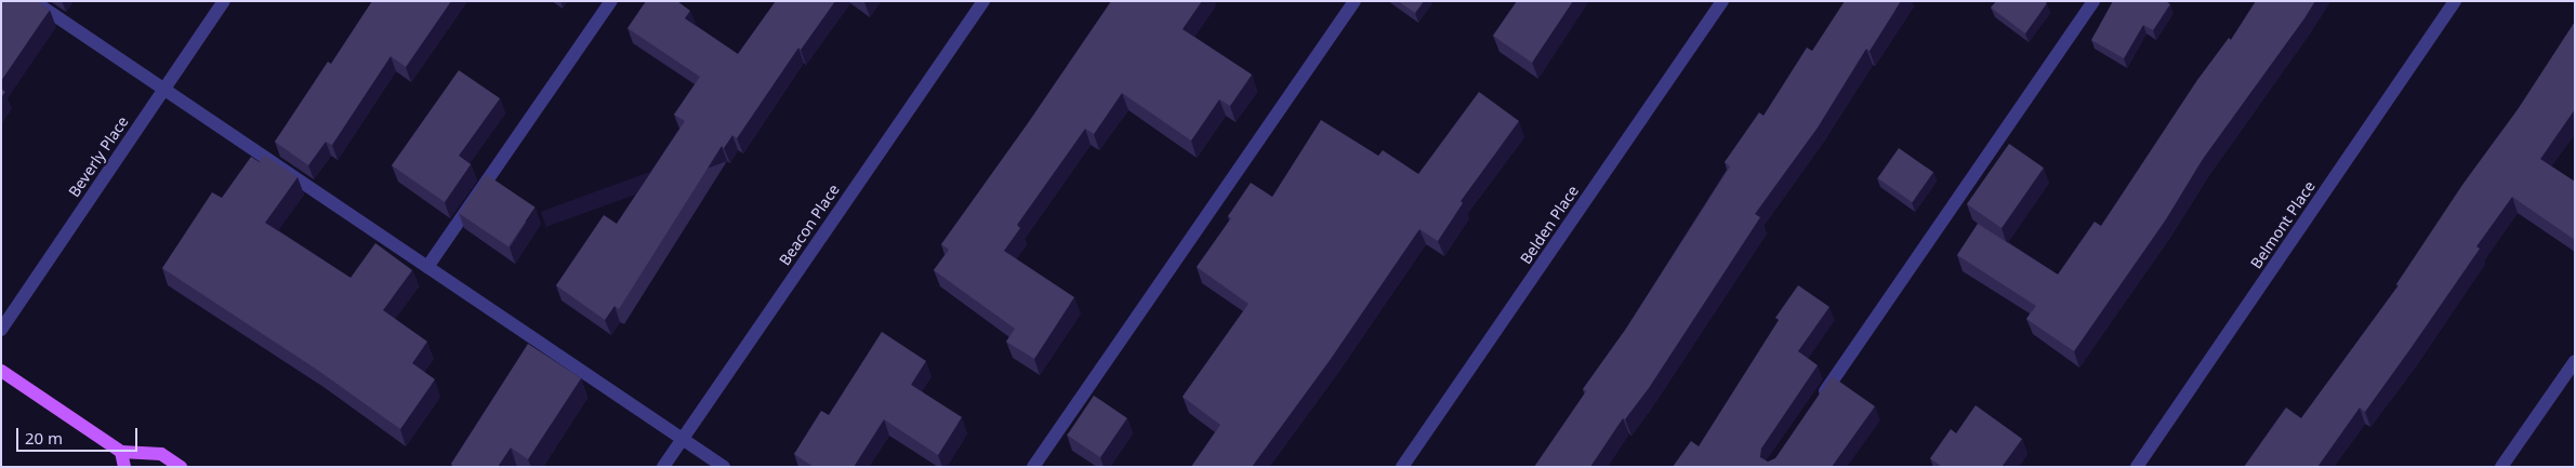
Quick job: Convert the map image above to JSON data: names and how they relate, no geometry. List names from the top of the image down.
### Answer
{
  "streets": {
    "street": [
      "Beverly Place",
      "Beacon Place",
      "Belden Place",
      "Belmont Place"
    ]
  },
  "scale_bar": "20 m"
}
